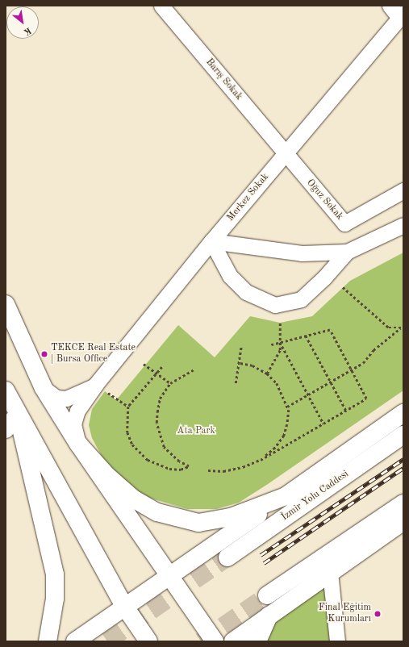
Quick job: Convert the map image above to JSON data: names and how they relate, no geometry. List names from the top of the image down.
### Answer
{
  "streets": {
    "main road": ["İzmir Yolu Caddesi"],
    "street": ["Barış Sokak", "Merkez Sokak", "Oğuz Sokak"]
  },
  "crossings": [
    ["Barış Sokak", "Merkez Sokak"],
    ["Barış Sokak", "Oğuz Sokak"],
    ["Merkez Sokak", "Oğuz Sokak"]
  ],
  "parks": ["Ata Park"],
  "places": ["TEKCE Real Estate | Bursa Office", "Final Eğitim Kurumları"],
  "north": "bottom right"
}
